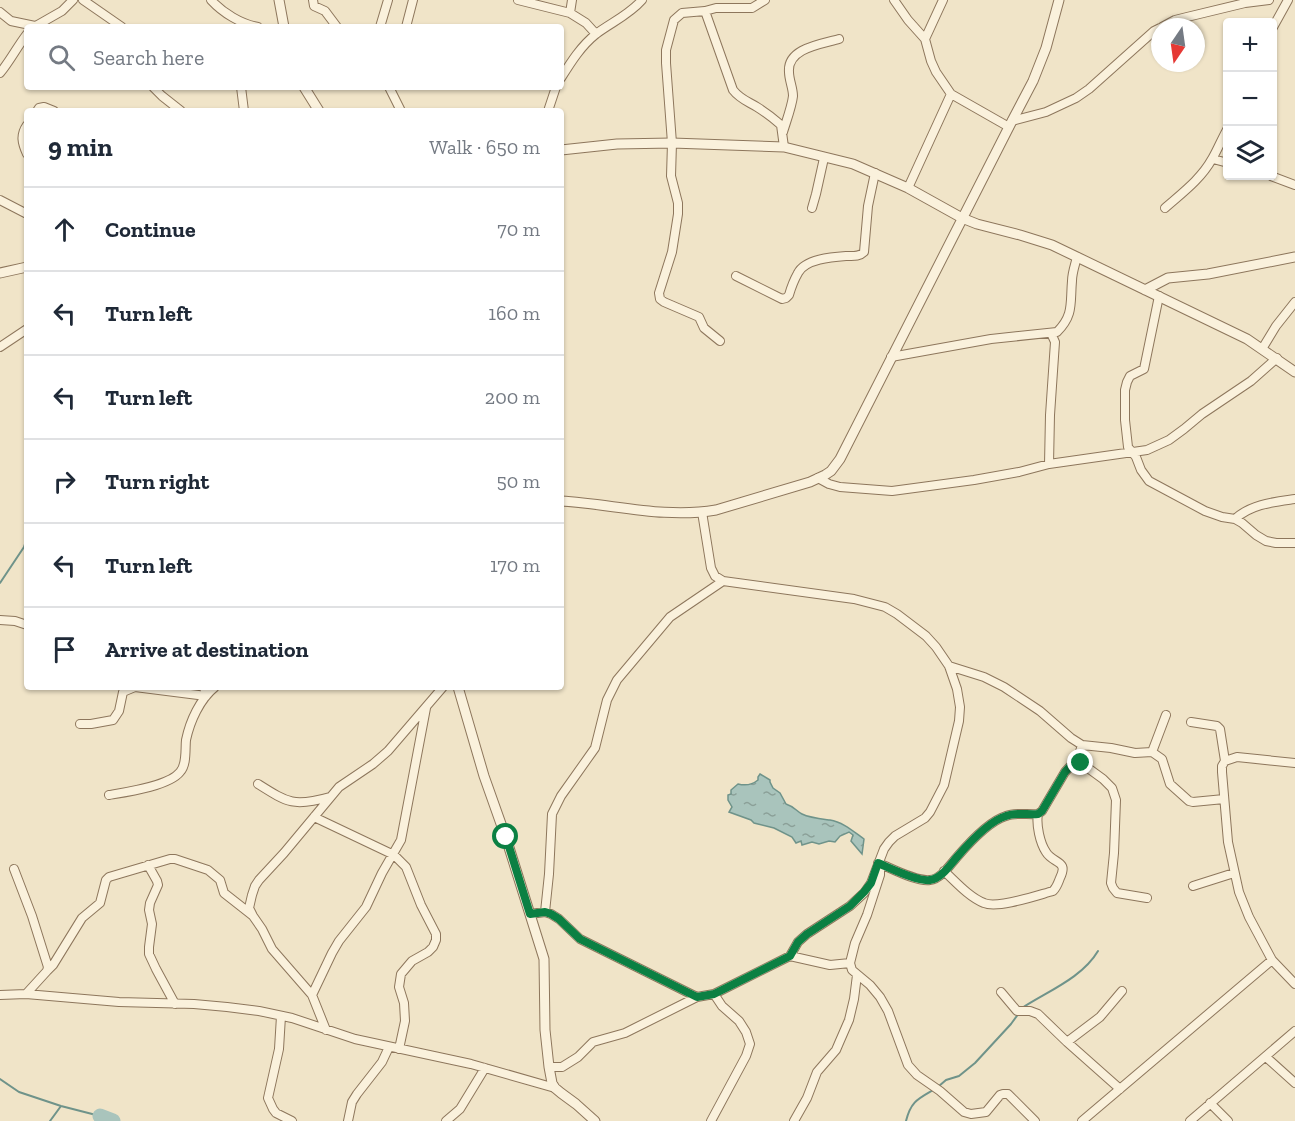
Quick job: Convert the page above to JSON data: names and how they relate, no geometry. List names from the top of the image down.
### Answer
{
  "north": "bottom",
  "page": {
    "map_buttons": ["+", "−"],
    "search": "Search here",
    "heading": ["9 min", "Walk · 650 m"],
    "list": [
      ["Continue", "70 m"],
      ["Turn left", "160 m"],
      ["Turn left", "200 m"],
      ["Turn right", "50 m"],
      ["Turn left", "170 m"],
      "Arrive at destination"
    ]
  }
}
